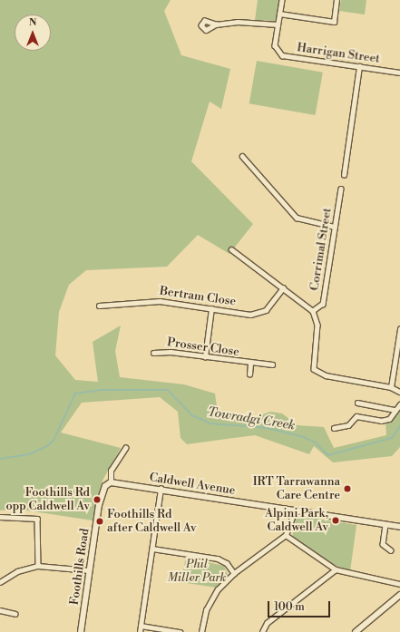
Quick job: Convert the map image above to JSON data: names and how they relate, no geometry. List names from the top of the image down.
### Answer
{
  "streets": {
    "main road": ["Caldwell Avenue", "Foothills Road"],
    "street": [
      "Harrigan Street",
      "Corrimal Street",
      "Bertram Close",
      "Prosser Close"
    ]
  },
  "crossings": [
    ["Caldwell Avenue", "Foothills Road"]
  ],
  "water": ["Towradgi Creek"],
  "parks": ["Phil Miller Park"],
  "places": [
    "IRT Tarrawanna Care Centre",
    "Foothills Rd opp Caldwell Av",
    "Alpini Park, Caldwell Av",
    "Foothills Rd after Caldwell Av"
  ],
  "scale_bar": "100 m",
  "north": "top"
}
